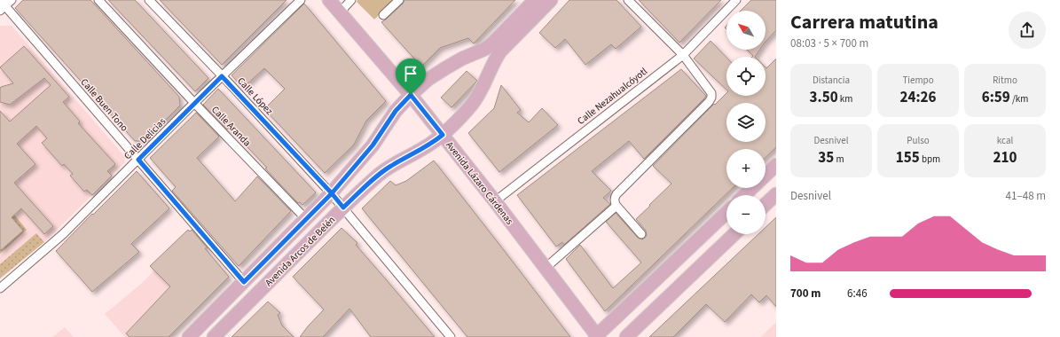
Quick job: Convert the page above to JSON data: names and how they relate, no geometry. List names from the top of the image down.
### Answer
{
  "streets": {
    "main road": ["Avenida Lázaro Cárdenas", "Avenida Arcos de Belén"],
    "street": [
      "Calle López",
      "Calle Nezahualcóyotl",
      "Calle Buen Tono",
      "Calle Aranda",
      "Calle Delicias"
    ]
  },
  "crossings": [
    ["Calle López", "Calle Delicias"],
    ["Calle López", "Avenida Arcos de Belén"],
    ["Calle Nezahualcóyotl", "Avenida Lázaro Cárdenas"],
    ["Calle Buen Tono", "Calle Delicias"],
    ["Calle Buen Tono", "Avenida Arcos de Belén"],
    ["Calle Aranda", "Calle Delicias"],
    ["Calle Aranda", "Avenida Arcos de Belén"],
    ["Avenida Lázaro Cárdenas", "Avenida Arcos de Belén"]
  ],
  "north": "top left",
  "page": {
    "heading": ["Carrera matutina", "08:03 · 5 × 700 m"],
    "map_buttons": ["+", "−"],
    "stats": [
      ["Distancia", "3.50 km"],
      ["Tiempo", "24:26"],
      ["Ritmo", "6:59 /km"],
      ["Desnivel", "35 m"],
      ["Pulso", "155 bpm"],
      ["kcal", "210"]
    ],
    "chart": ["Desnivel", "41–48 m"],
    "list": [
      {
        "name": "700 m",
        "note": "6:46"
      }
    ]
  }
}
